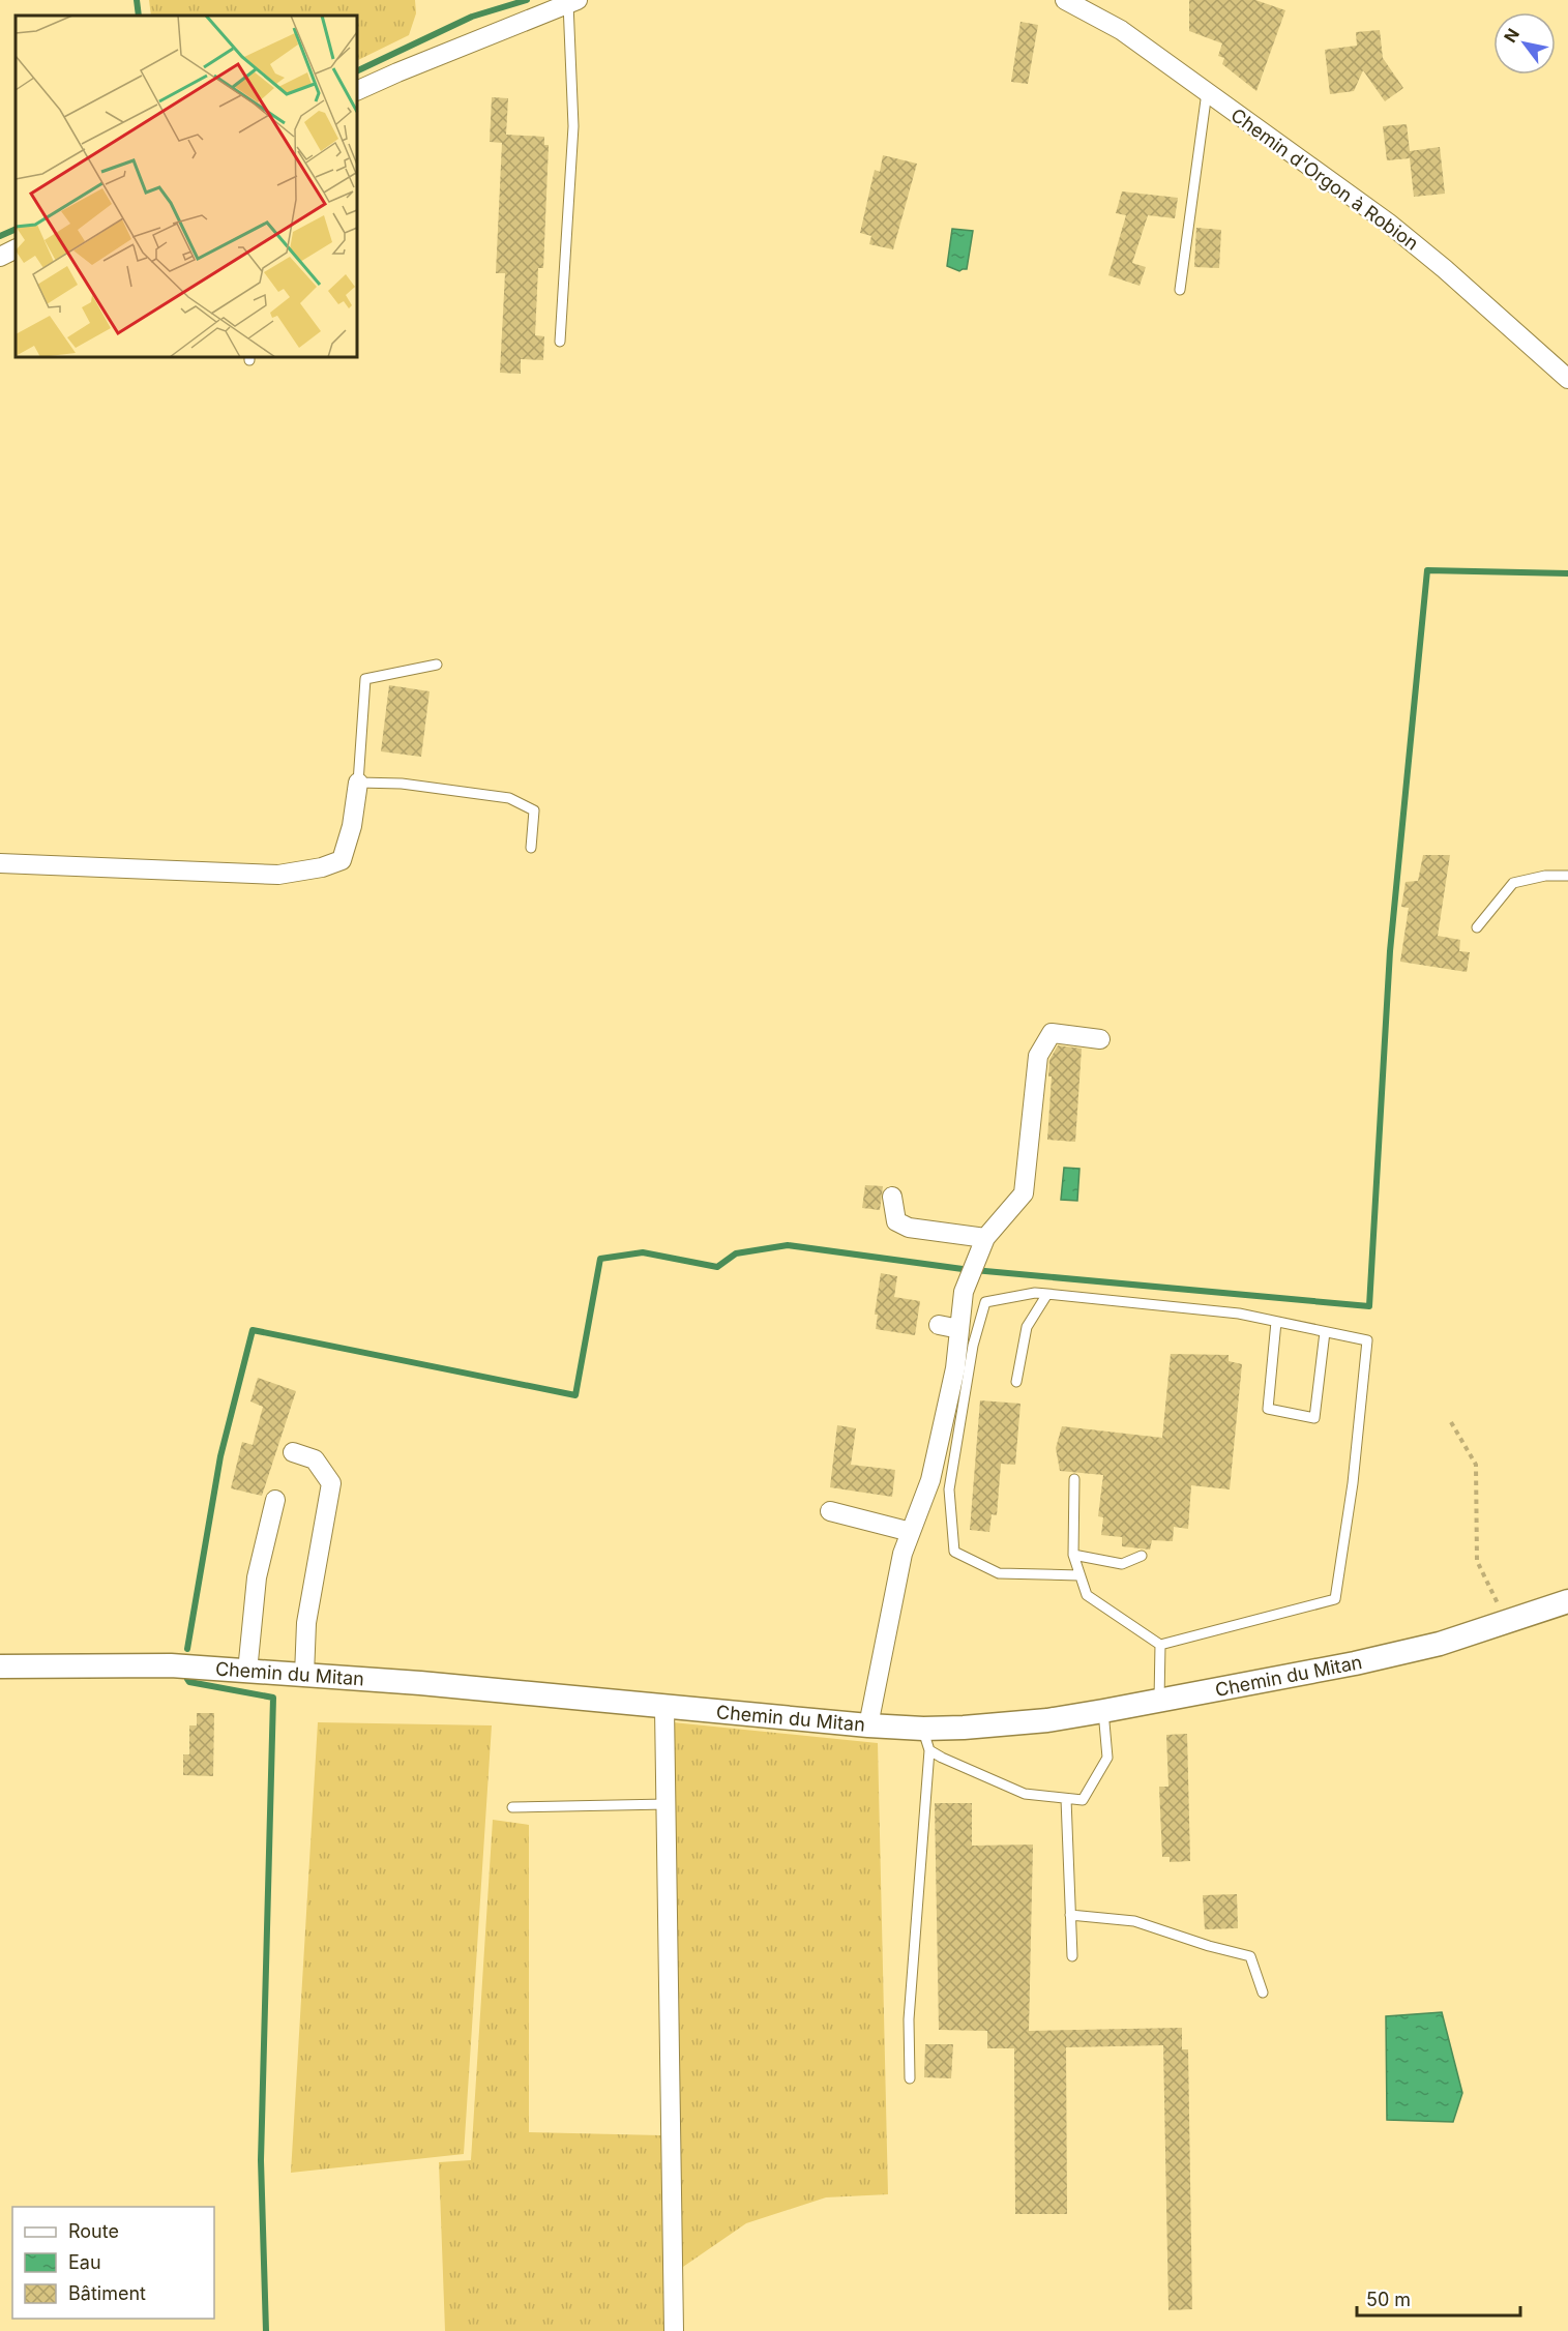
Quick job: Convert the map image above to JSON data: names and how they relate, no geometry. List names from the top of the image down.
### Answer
{
  "streets": {
    "street": ["Chemin d'Orgon à Robion", "Chemin du Mitan"]
  },
  "legend": ["Route", "Eau", "Bâtiment"],
  "scale_bar": "50 m",
  "north": "top left"
}
